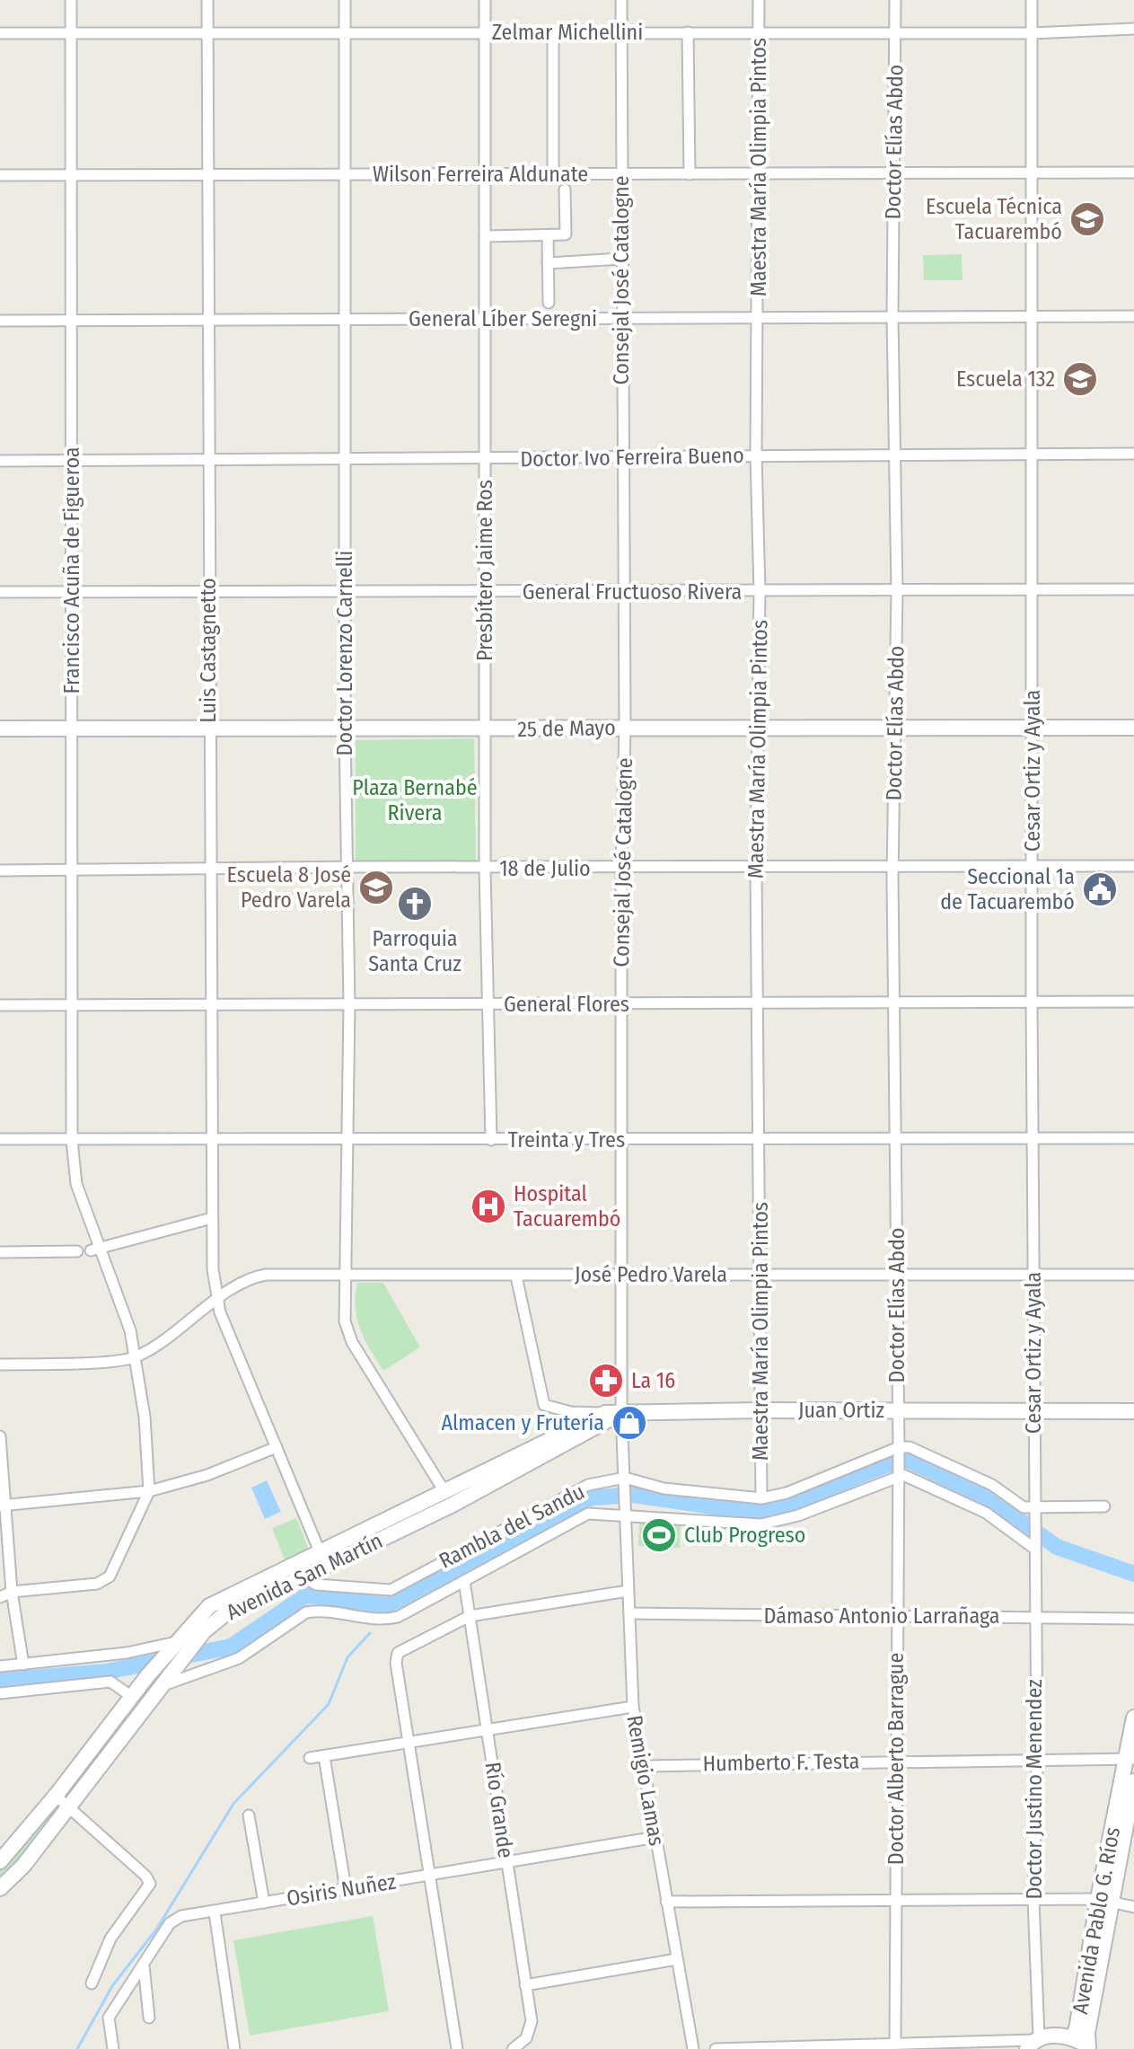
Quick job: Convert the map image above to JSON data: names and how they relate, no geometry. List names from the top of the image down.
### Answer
{
  "streets": {
    "street": [
      "Zelmar Michellini",
      "Doctor Elías Abdo",
      "Maestra María Olimpia Pintos",
      "Wilson Ferreira Aldunate",
      "Consejal José Catalogne",
      "General Líber Seregni",
      "Doctor Ivo Ferreira Bueno",
      "Francisco Acuña de Figueroa",
      "Presbítero Jaime Ros",
      "General Fructuoso Rivera",
      "Luis Castagnetto",
      "Doctor Lorenzo Carnelli",
      "25 de Mayo",
      "Cesar Ortiz y Ayala",
      "18 de Julio",
      "General Flores",
      "Treinta y Tres",
      "José Pedro Varela",
      "Juan Ortiz",
      "Rambla del Sandu",
      "Avenida San Martín",
      "Dámaso Antonio Larrañaga",
      "Doctor Alberto Barrague",
      "Humberto F. Testa",
      "Remigio Lamas",
      "Doctor Justino Menendez",
      "Río Grande",
      "Osiris Nuñez",
      "Avenida Pablo G. Ríos"
    ]
  },
  "crossings": [
    ["Zelmar Michellini", "Doctor Elías Abdo"],
    ["Zelmar Michellini", "Maestra María Olimpia Pintos"],
    ["Zelmar Michellini", "Consejal José Catalogne"],
    ["Zelmar Michellini", "Francisco Acuña de Figueroa"],
    ["Zelmar Michellini", "Presbítero Jaime Ros"],
    ["Zelmar Michellini", "Luis Castagnetto"],
    ["Zelmar Michellini", "Doctor Lorenzo Carnelli"],
    ["Zelmar Michellini", "Cesar Ortiz y Ayala"],
    ["Doctor Elías Abdo", "Wilson Ferreira Aldunate"],
    ["Doctor Elías Abdo", "General Líber Seregni"],
    ["Doctor Elías Abdo", "Doctor Ivo Ferreira Bueno"],
    ["Doctor Elías Abdo", "General Fructuoso Rivera"],
    ["Doctor Elías Abdo", "25 de Mayo"],
    ["Doctor Elías Abdo", "18 de Julio"],
    ["Doctor Elías Abdo", "General Flores"],
    ["Doctor Elías Abdo", "Treinta y Tres"],
    ["Doctor Elías Abdo", "José Pedro Varela"],
    ["Doctor Elías Abdo", "Juan Ortiz"],
    ["Doctor Elías Abdo", "Rambla del Sandu"],
    ["Doctor Elías Abdo", "Doctor Alberto Barrague"],
    ["Maestra María Olimpia Pintos", "Wilson Ferreira Aldunate"],
    ["Maestra María Olimpia Pintos", "General Líber Seregni"],
    ["Maestra María Olimpia Pintos", "Doctor Ivo Ferreira Bueno"],
    ["Maestra María Olimpia Pintos", "General Fructuoso Rivera"],
    ["Maestra María Olimpia Pintos", "25 de Mayo"],
    ["Maestra María Olimpia Pintos", "18 de Julio"],
    ["Maestra María Olimpia Pintos", "General Flores"],
    ["Maestra María Olimpia Pintos", "Treinta y Tres"],
    ["Maestra María Olimpia Pintos", "José Pedro Varela"],
    ["Maestra María Olimpia Pintos", "Juan Ortiz"],
    ["Maestra María Olimpia Pintos", "Rambla del Sandu"],
    ["Wilson Ferreira Aldunate", "Consejal José Catalogne"],
    ["Wilson Ferreira Aldunate", "Francisco Acuña de Figueroa"],
    ["Wilson Ferreira Aldunate", "Presbítero Jaime Ros"],
    ["Wilson Ferreira Aldunate", "Luis Castagnetto"],
    ["Wilson Ferreira Aldunate", "Doctor Lorenzo Carnelli"],
    ["Wilson Ferreira Aldunate", "Cesar Ortiz y Ayala"],
    ["Consejal José Catalogne", "General Líber Seregni"],
    ["Consejal José Catalogne", "Doctor Ivo Ferreira Bueno"],
    ["Consejal José Catalogne", "General Fructuoso Rivera"],
    ["Consejal José Catalogne", "25 de Mayo"],
    ["Consejal José Catalogne", "18 de Julio"],
    ["Consejal José Catalogne", "General Flores"],
    ["Consejal José Catalogne", "Treinta y Tres"],
    ["Consejal José Catalogne", "José Pedro Varela"],
    ["Consejal José Catalogne", "Juan Ortiz"],
    ["Consejal José Catalogne", "Rambla del Sandu"],
    ["Consejal José Catalogne", "Avenida San Martín"],
    ["Consejal José Catalogne", "Remigio Lamas"],
    ["General Líber Seregni", "Francisco Acuña de Figueroa"],
    ["General Líber Seregni", "Presbítero Jaime Ros"],
    ["General Líber Seregni", "Luis Castagnetto"],
    ["General Líber Seregni", "Doctor Lorenzo Carnelli"],
    ["General Líber Seregni", "Cesar Ortiz y Ayala"],
    ["Doctor Ivo Ferreira Bueno", "Francisco Acuña de Figueroa"],
    ["Doctor Ivo Ferreira Bueno", "Presbítero Jaime Ros"],
    ["Doctor Ivo Ferreira Bueno", "Luis Castagnetto"],
    ["Doctor Ivo Ferreira Bueno", "Doctor Lorenzo Carnelli"],
    ["Doctor Ivo Ferreira Bueno", "Cesar Ortiz y Ayala"],
    ["Francisco Acuña de Figueroa", "General Fructuoso Rivera"],
    ["Francisco Acuña de Figueroa", "25 de Mayo"],
    ["Francisco Acuña de Figueroa", "18 de Julio"],
    ["Francisco Acuña de Figueroa", "General Flores"],
    ["Francisco Acuña de Figueroa", "Treinta y Tres"],
    ["Francisco Acuña de Figueroa", "José Pedro Varela"],
    ["Presbítero Jaime Ros", "General Fructuoso Rivera"],
    ["Presbítero Jaime Ros", "25 de Mayo"],
    ["Presbítero Jaime Ros", "18 de Julio"],
    ["Presbítero Jaime Ros", "General Flores"],
    ["Presbítero Jaime Ros", "Treinta y Tres"],
    ["General Fructuoso Rivera", "Luis Castagnetto"],
    ["General Fructuoso Rivera", "Doctor Lorenzo Carnelli"],
    ["General Fructuoso Rivera", "Cesar Ortiz y Ayala"],
    ["Luis Castagnetto", "25 de Mayo"],
    ["Luis Castagnetto", "18 de Julio"],
    ["Luis Castagnetto", "General Flores"],
    ["Luis Castagnetto", "Treinta y Tres"],
    ["Luis Castagnetto", "José Pedro Varela"],
    ["Luis Castagnetto", "Avenida San Martín"],
    ["Doctor Lorenzo Carnelli", "25 de Mayo"],
    ["Doctor Lorenzo Carnelli", "18 de Julio"],
    ["Doctor Lorenzo Carnelli", "General Flores"],
    ["Doctor Lorenzo Carnelli", "Treinta y Tres"],
    ["Doctor Lorenzo Carnelli", "José Pedro Varela"],
    ["Doctor Lorenzo Carnelli", "Avenida San Martín"],
    ["25 de Mayo", "Cesar Ortiz y Ayala"],
    ["Cesar Ortiz y Ayala", "18 de Julio"],
    ["Cesar Ortiz y Ayala", "General Flores"],
    ["Cesar Ortiz y Ayala", "Treinta y Tres"],
    ["Cesar Ortiz y Ayala", "José Pedro Varela"],
    ["Cesar Ortiz y Ayala", "Juan Ortiz"],
    ["Cesar Ortiz y Ayala", "Doctor Justino Menendez"],
    ["José Pedro Varela", "Juan Ortiz"],
    ["Juan Ortiz", "Avenida San Martín"],
    ["Rambla del Sandu", "Avenida San Martín"],
    ["Dámaso Antonio Larrañaga", "Doctor Alberto Barrague"],
    ["Dámaso Antonio Larrañaga", "Remigio Lamas"],
    ["Dámaso Antonio Larrañaga", "Doctor Justino Menendez"],
    ["Doctor Alberto Barrague", "Humberto F. Testa"],
    ["Humberto F. Testa", "Remigio Lamas"],
    ["Humberto F. Testa", "Doctor Justino Menendez"],
    ["Humberto F. Testa", "Avenida Pablo G. Ríos"],
    ["Remigio Lamas", "Osiris Nuñez"],
    ["Río Grande", "Osiris Nuñez"]
  ],
  "parks": ["Plaza Bernabé Rivera"],
  "places": {
    "school or university": ["Escuela Técnica Tacuarembó", "Escuela 132", "Escuela 8 José Pedro Varela"],
    "public building": ["Seccional 1a de Tacuarembó"],
    "church": ["Parroquia Santa Cruz"],
    "hospital": ["Hospital Tacuarembó"],
    "pharmacy": ["La 16"],
    "shop": ["Almacen y Frutería"],
    "sports": ["Club Progreso"]
  }
}
